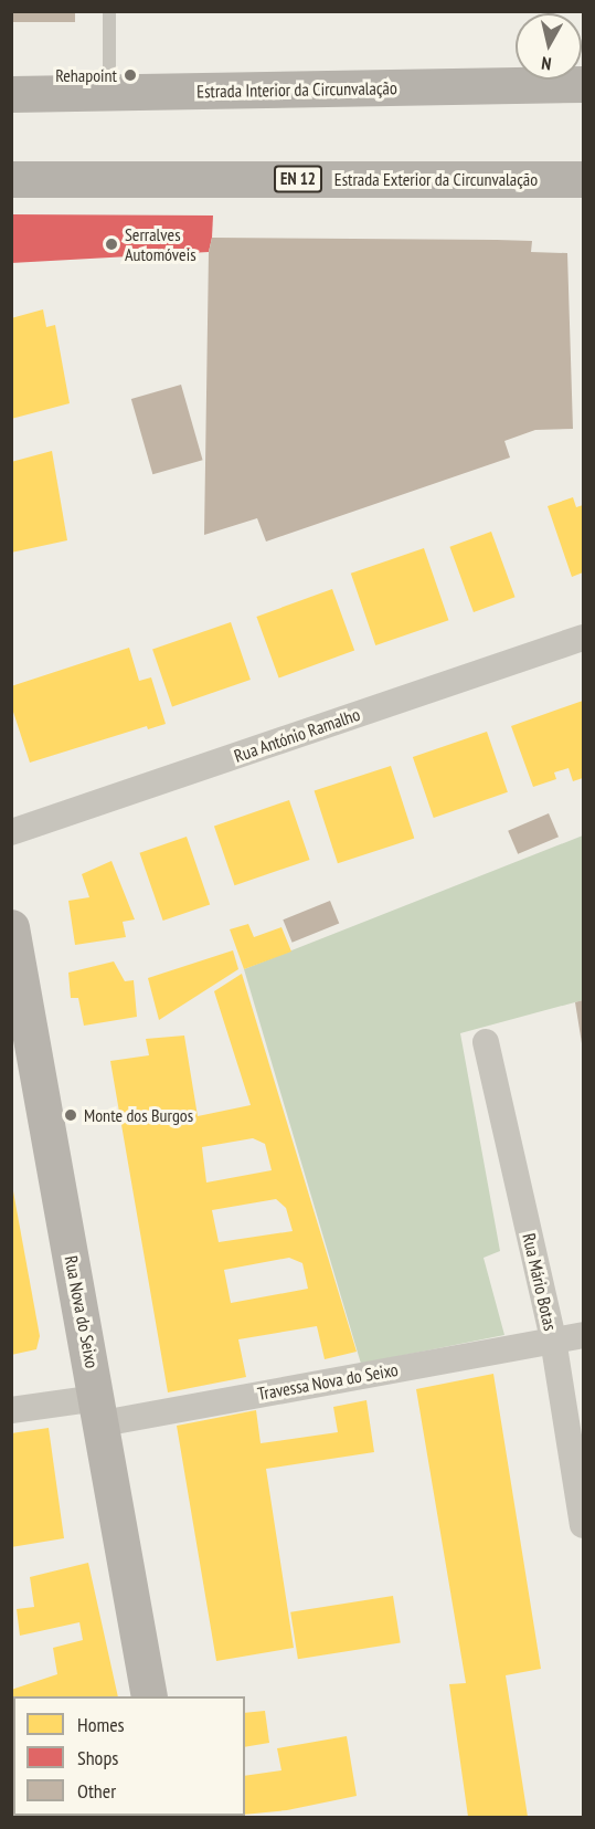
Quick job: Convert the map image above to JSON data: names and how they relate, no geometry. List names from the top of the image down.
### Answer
{
  "streets": {
    "main road": [
      "Estrada Interior da Circunvalação",
      "EN 12",
      "Estrada Exterior da Circunvalação",
      "Rua Nova do Seixo"
    ],
    "street": ["Rua António Ramalho", "Rua Mário Botas", "Travessa Nova do Seixo"]
  },
  "crossings": [
    ["Rua Mário Botas", "Travessa Nova do Seixo"],
    ["Rua Nova do Seixo", "Travessa Nova do Seixo"]
  ],
  "places": ["Rehapoint", "Serralves Automóveis", "Monte dos Burgos"],
  "legend": ["Homes", "Shops", "Other"],
  "north": "bottom"
}
